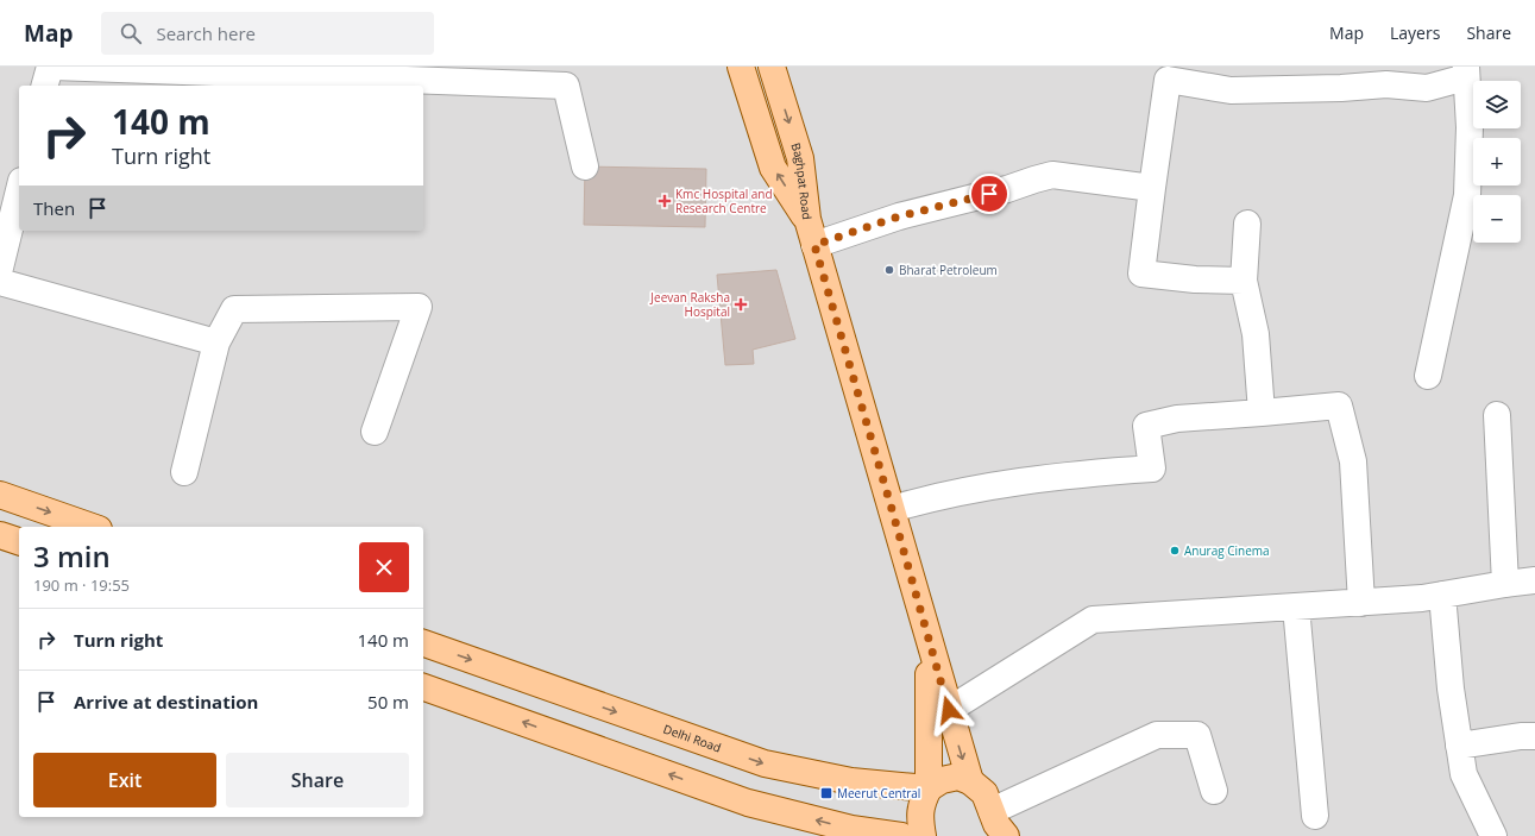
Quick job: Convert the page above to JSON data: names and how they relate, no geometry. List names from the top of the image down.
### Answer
{
  "streets": {
    "main road": ["Baghpat Road", "Delhi Road"]
  },
  "places": {
    "health": ["Kmc Hospital and Research Centre", "Jeevan Raksha Hospital"],
    "other": ["Bharat Petroleum", "Anurag Cinema"],
    "transit": ["Meerut Central"]
  },
  "page": {
    "header": "Map",
    "search": "Search here",
    "nav": ["Map", "Layers", "Share"],
    "map_buttons": ["+", "−"],
    "turn": ["140 m", "Turn right"],
    "then": "Then",
    "heading": ["3 min", "190 m · 19:55"],
    "list": [
      {
        "name": "Turn right",
        "value": "140 m"
      },
      {
        "name": "Arrive at destination",
        "value": "50 m"
      }
    ],
    "buttons": ["Exit", "Share"]
  }
}
